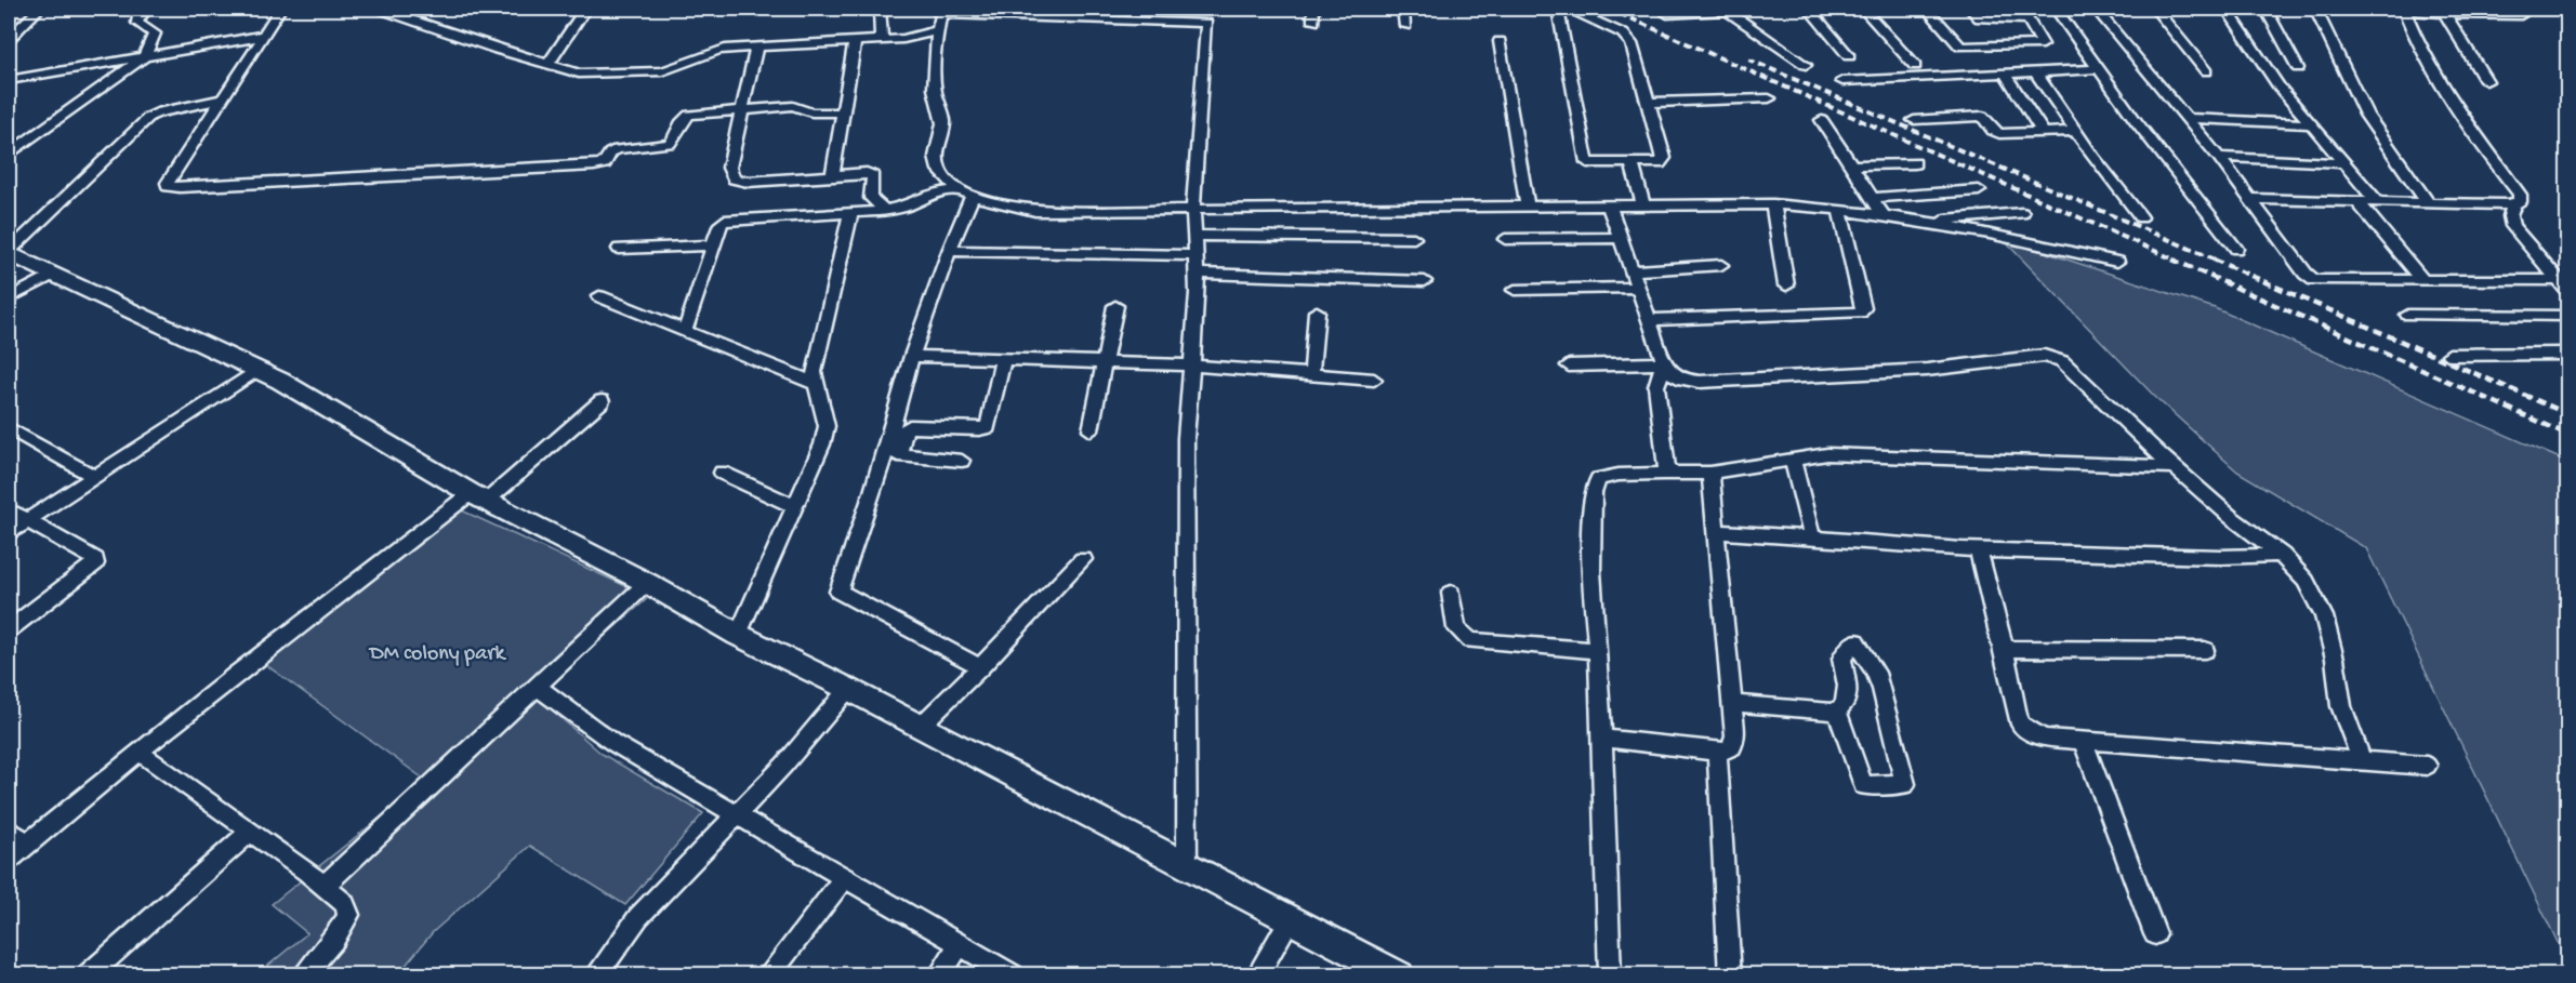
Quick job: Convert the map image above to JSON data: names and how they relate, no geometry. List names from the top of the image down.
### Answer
{
  "parks": ["DM colony park"]
}
